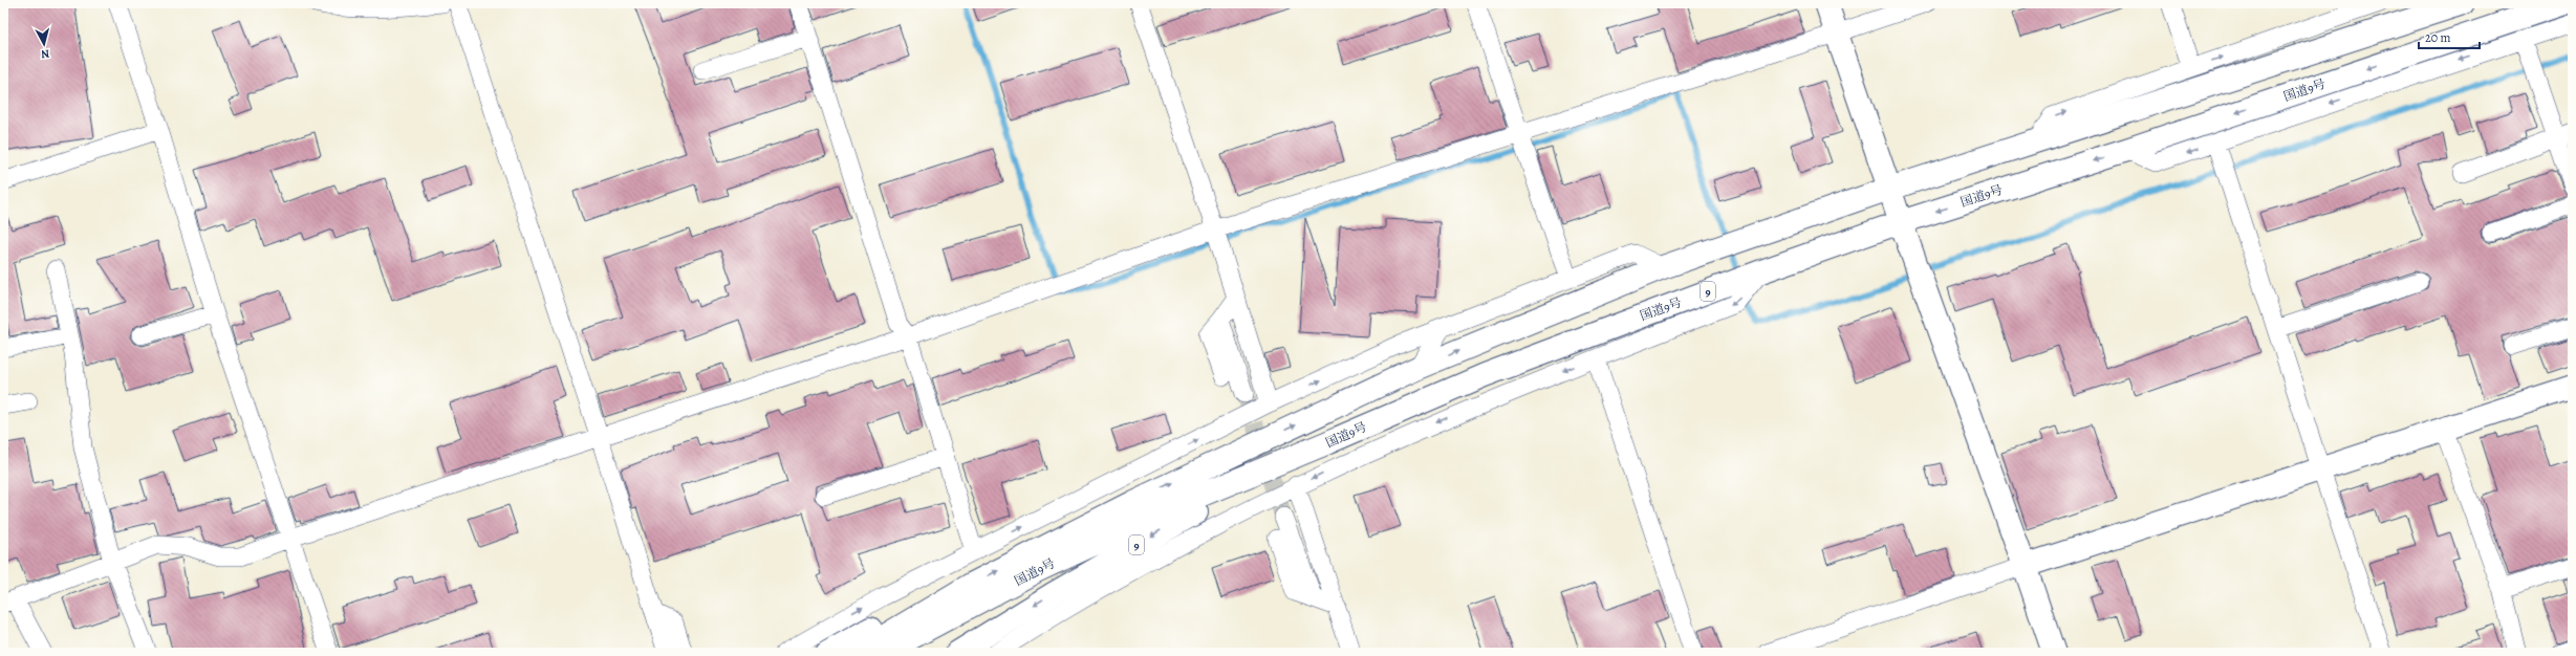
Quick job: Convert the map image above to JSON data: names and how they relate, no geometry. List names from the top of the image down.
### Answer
{
  "streets": {
    "main road": ["国道9号", "9"]
  },
  "crossings": [
    ["国道9号", "9"]
  ],
  "scale_bar": "20 m",
  "north": "bottom"
}
